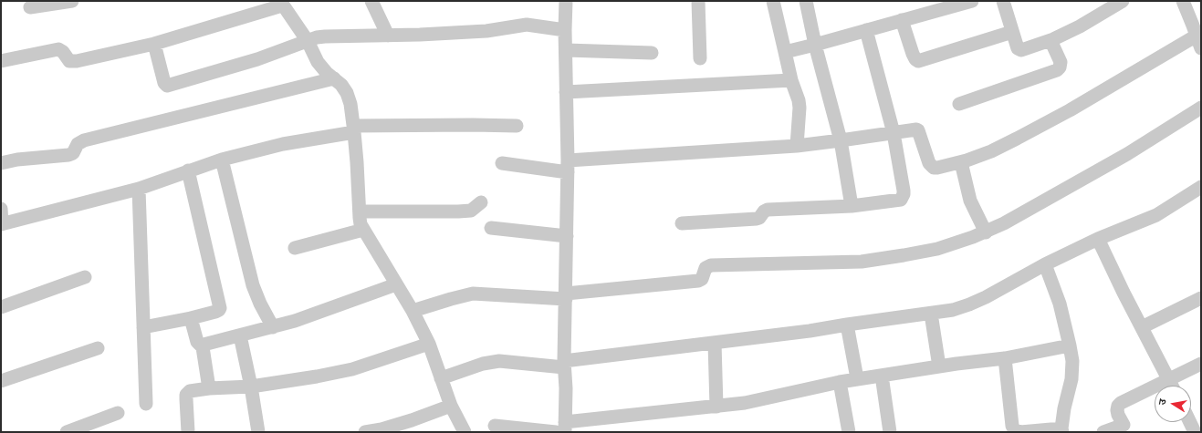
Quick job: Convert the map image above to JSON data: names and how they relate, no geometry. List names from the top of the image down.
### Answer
{
  "north": "left"
}
